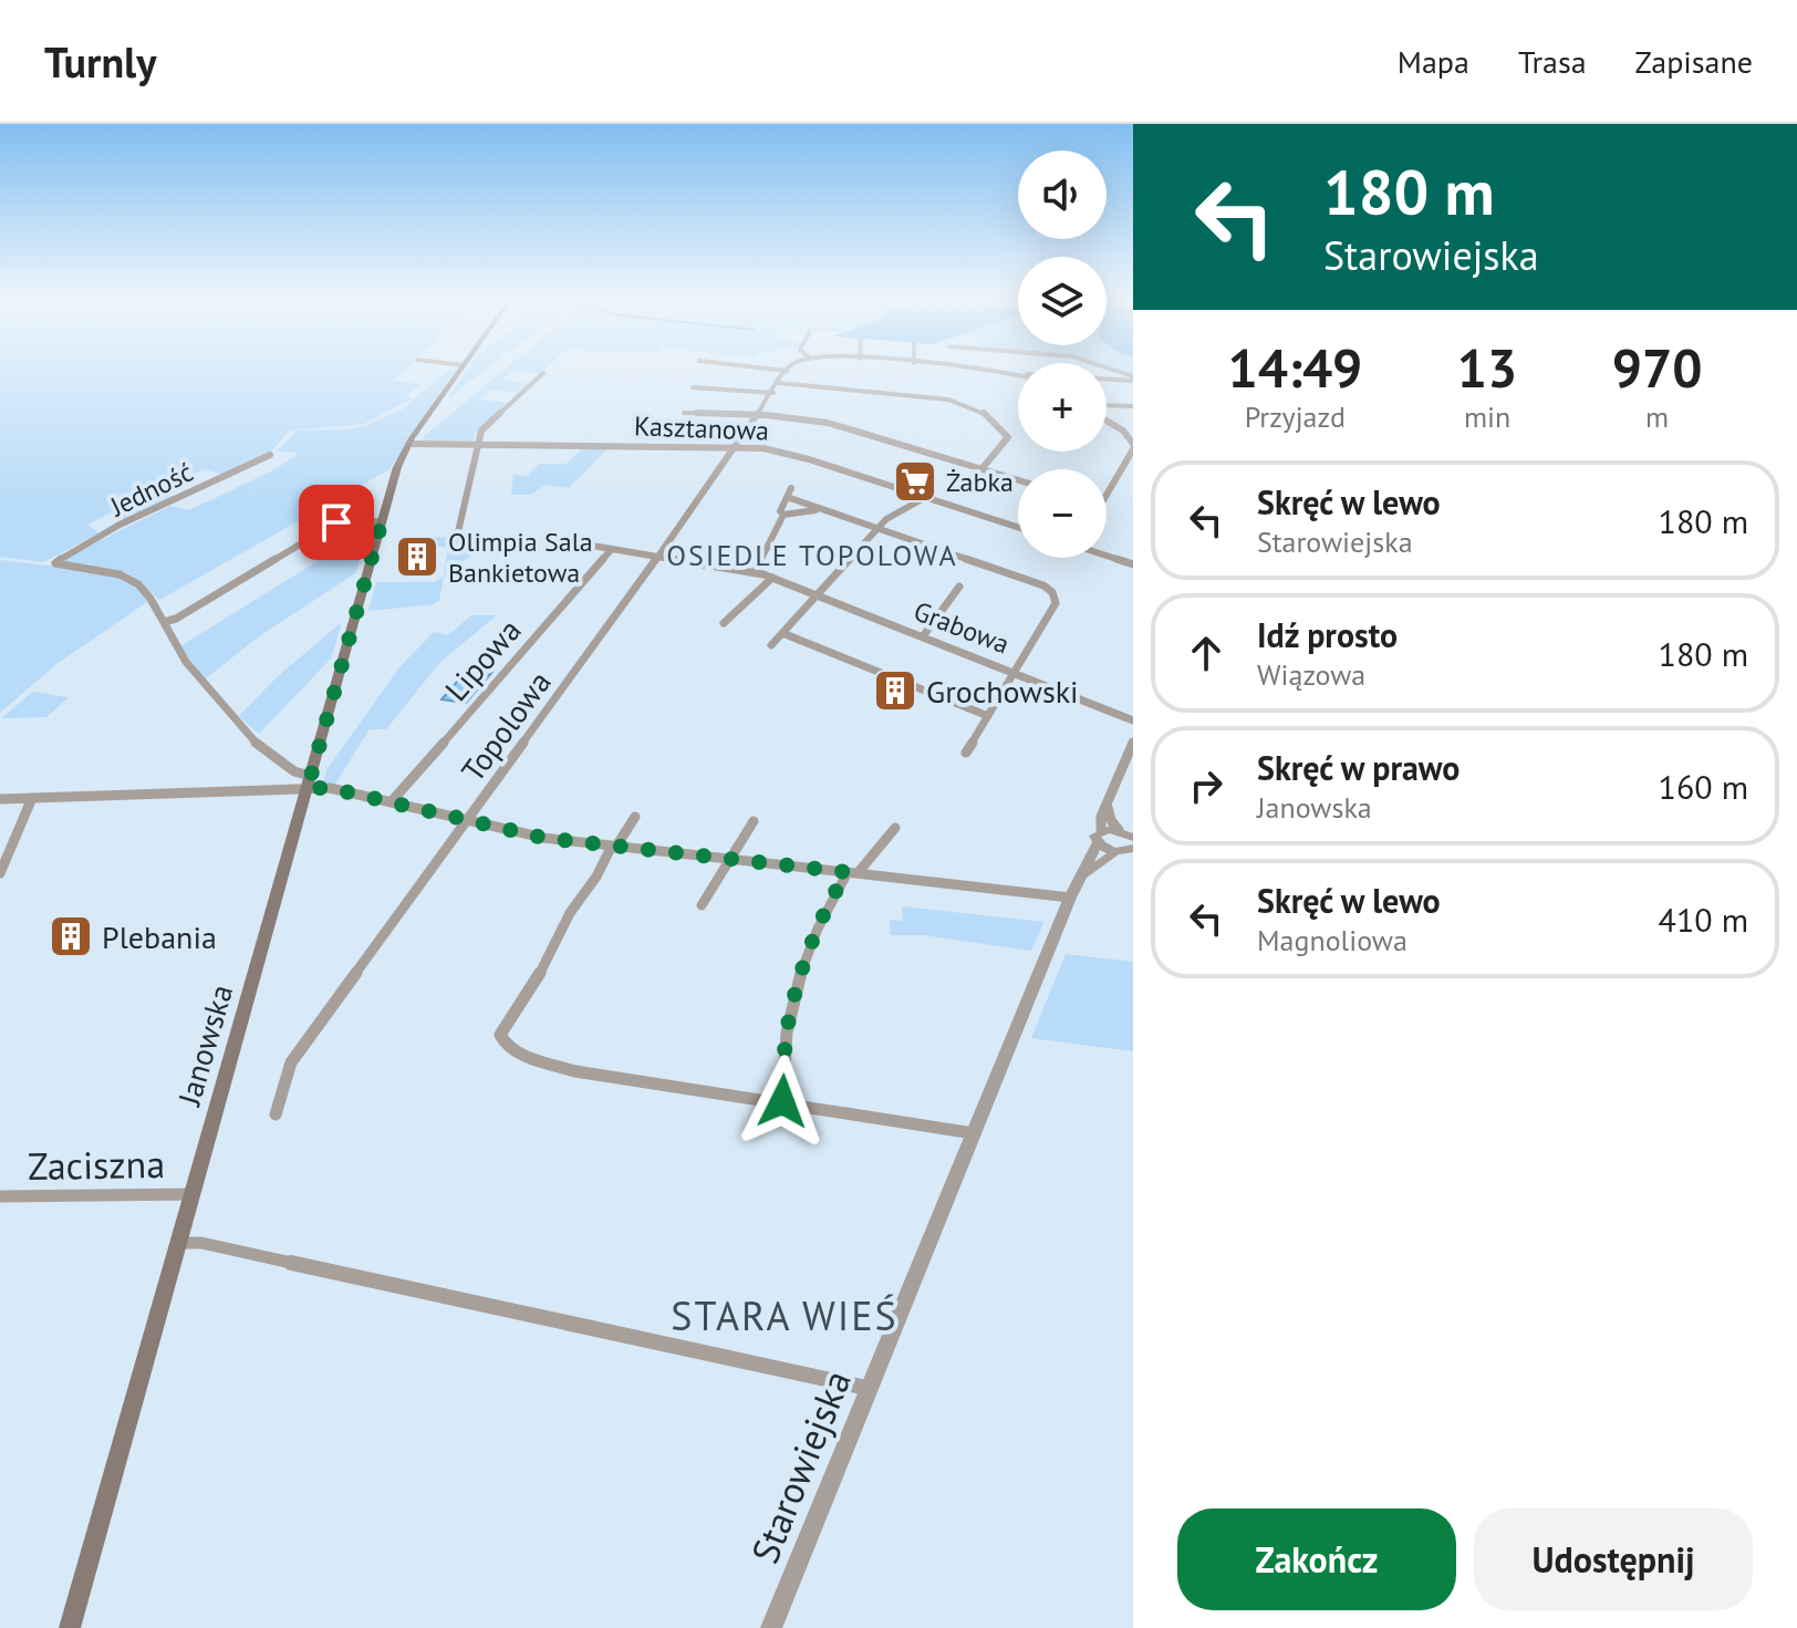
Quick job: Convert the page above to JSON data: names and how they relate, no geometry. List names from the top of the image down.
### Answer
{
  "streets": {
    "main road": ["Janowska"],
    "street": [
      "Kasztanowa",
      "Jedność",
      "Grabowa",
      "Lipowa",
      "Topolowa",
      "Zaciszna",
      "Starowiejska"
    ]
  },
  "crossings": [
    ["Kasztanowa", "Topolowa"],
    ["Kasztanowa", "Janowska"],
    ["Grabowa", "Lipowa"],
    ["Grabowa", "Topolowa"],
    ["Janowska", "Zaciszna"]
  ],
  "districts": ["OSIEDLE TOPOLOWA", "STARA WIEŚ"],
  "places": {
    "supermarket": ["Żabka"],
    "building": ["Olimpia Sala Bankietowa", "Grochowski", "Plebania"]
  },
  "page": {
    "header": "Turnly",
    "nav": ["Mapa", "Trasa", "Zapisane"],
    "turn": ["180 m", "Starowiejska"],
    "map_buttons": ["+", "−"],
    "eta": [
      "14:49",
      "Przyjazd",
      "13",
      "min",
      "970",
      "m"
    ],
    "list": [
      {
        "name": "Skręć w lewo",
        "note": "Starowiejska",
        "value": "180 m"
      },
      {
        "name": "Idź prosto",
        "note": "Wiązowa",
        "value": "180 m"
      },
      {
        "name": "Skręć w prawo",
        "note": "Janowska",
        "value": "160 m"
      },
      {
        "name": "Skręć w lewo",
        "note": "Magnoliowa",
        "value": "410 m"
      }
    ],
    "buttons": ["Zakończ", "Udostępnij"]
  }
}
